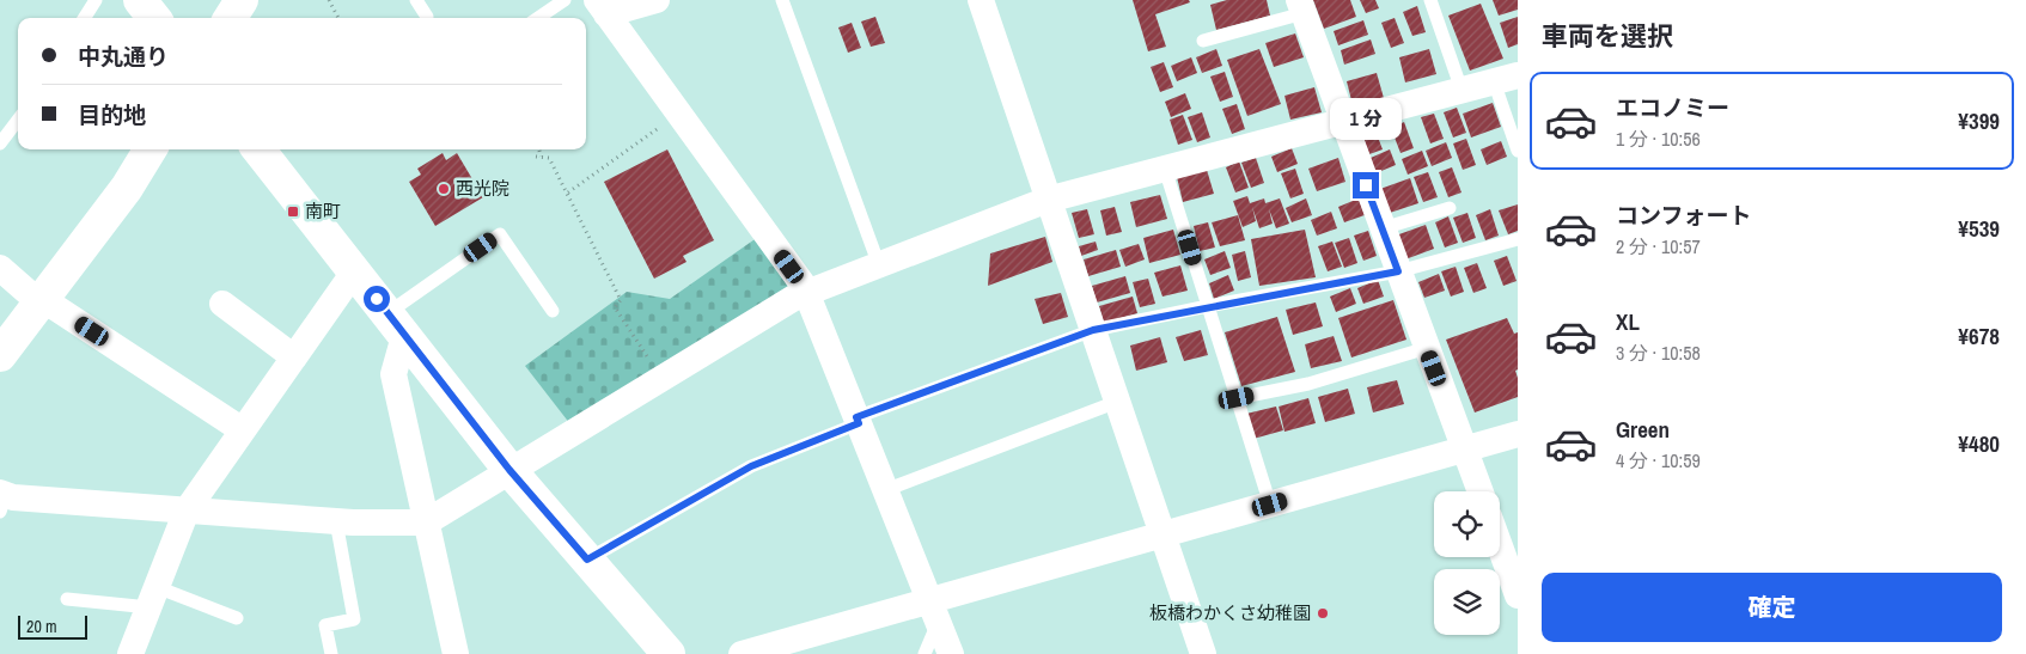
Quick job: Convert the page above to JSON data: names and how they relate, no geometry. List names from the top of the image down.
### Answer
{
  "places": {
    "other": ["西光院", "板橋わかくさ幼稚園"],
    "transit": ["南町"]
  },
  "scale_bar": "20 m",
  "page": {
    "heading": "車両を選択",
    "banner": ["中丸通り", "目的地"],
    "list": [
      {
        "name": "エコノミー",
        "note": "1 分 · 10:56",
        "value": "¥399"
      },
      {
        "name": "コンフォート",
        "note": "2 分 · 10:57",
        "value": "¥539"
      },
      {
        "name": "XL",
        "note": "3 分 · 10:58",
        "value": "¥678"
      },
      {
        "name": "Green",
        "note": "4 分 · 10:59",
        "value": "¥480"
      }
    ],
    "bubble": "1 分",
    "buttons": "確定",
    "scale": "20 m"
  }
}
